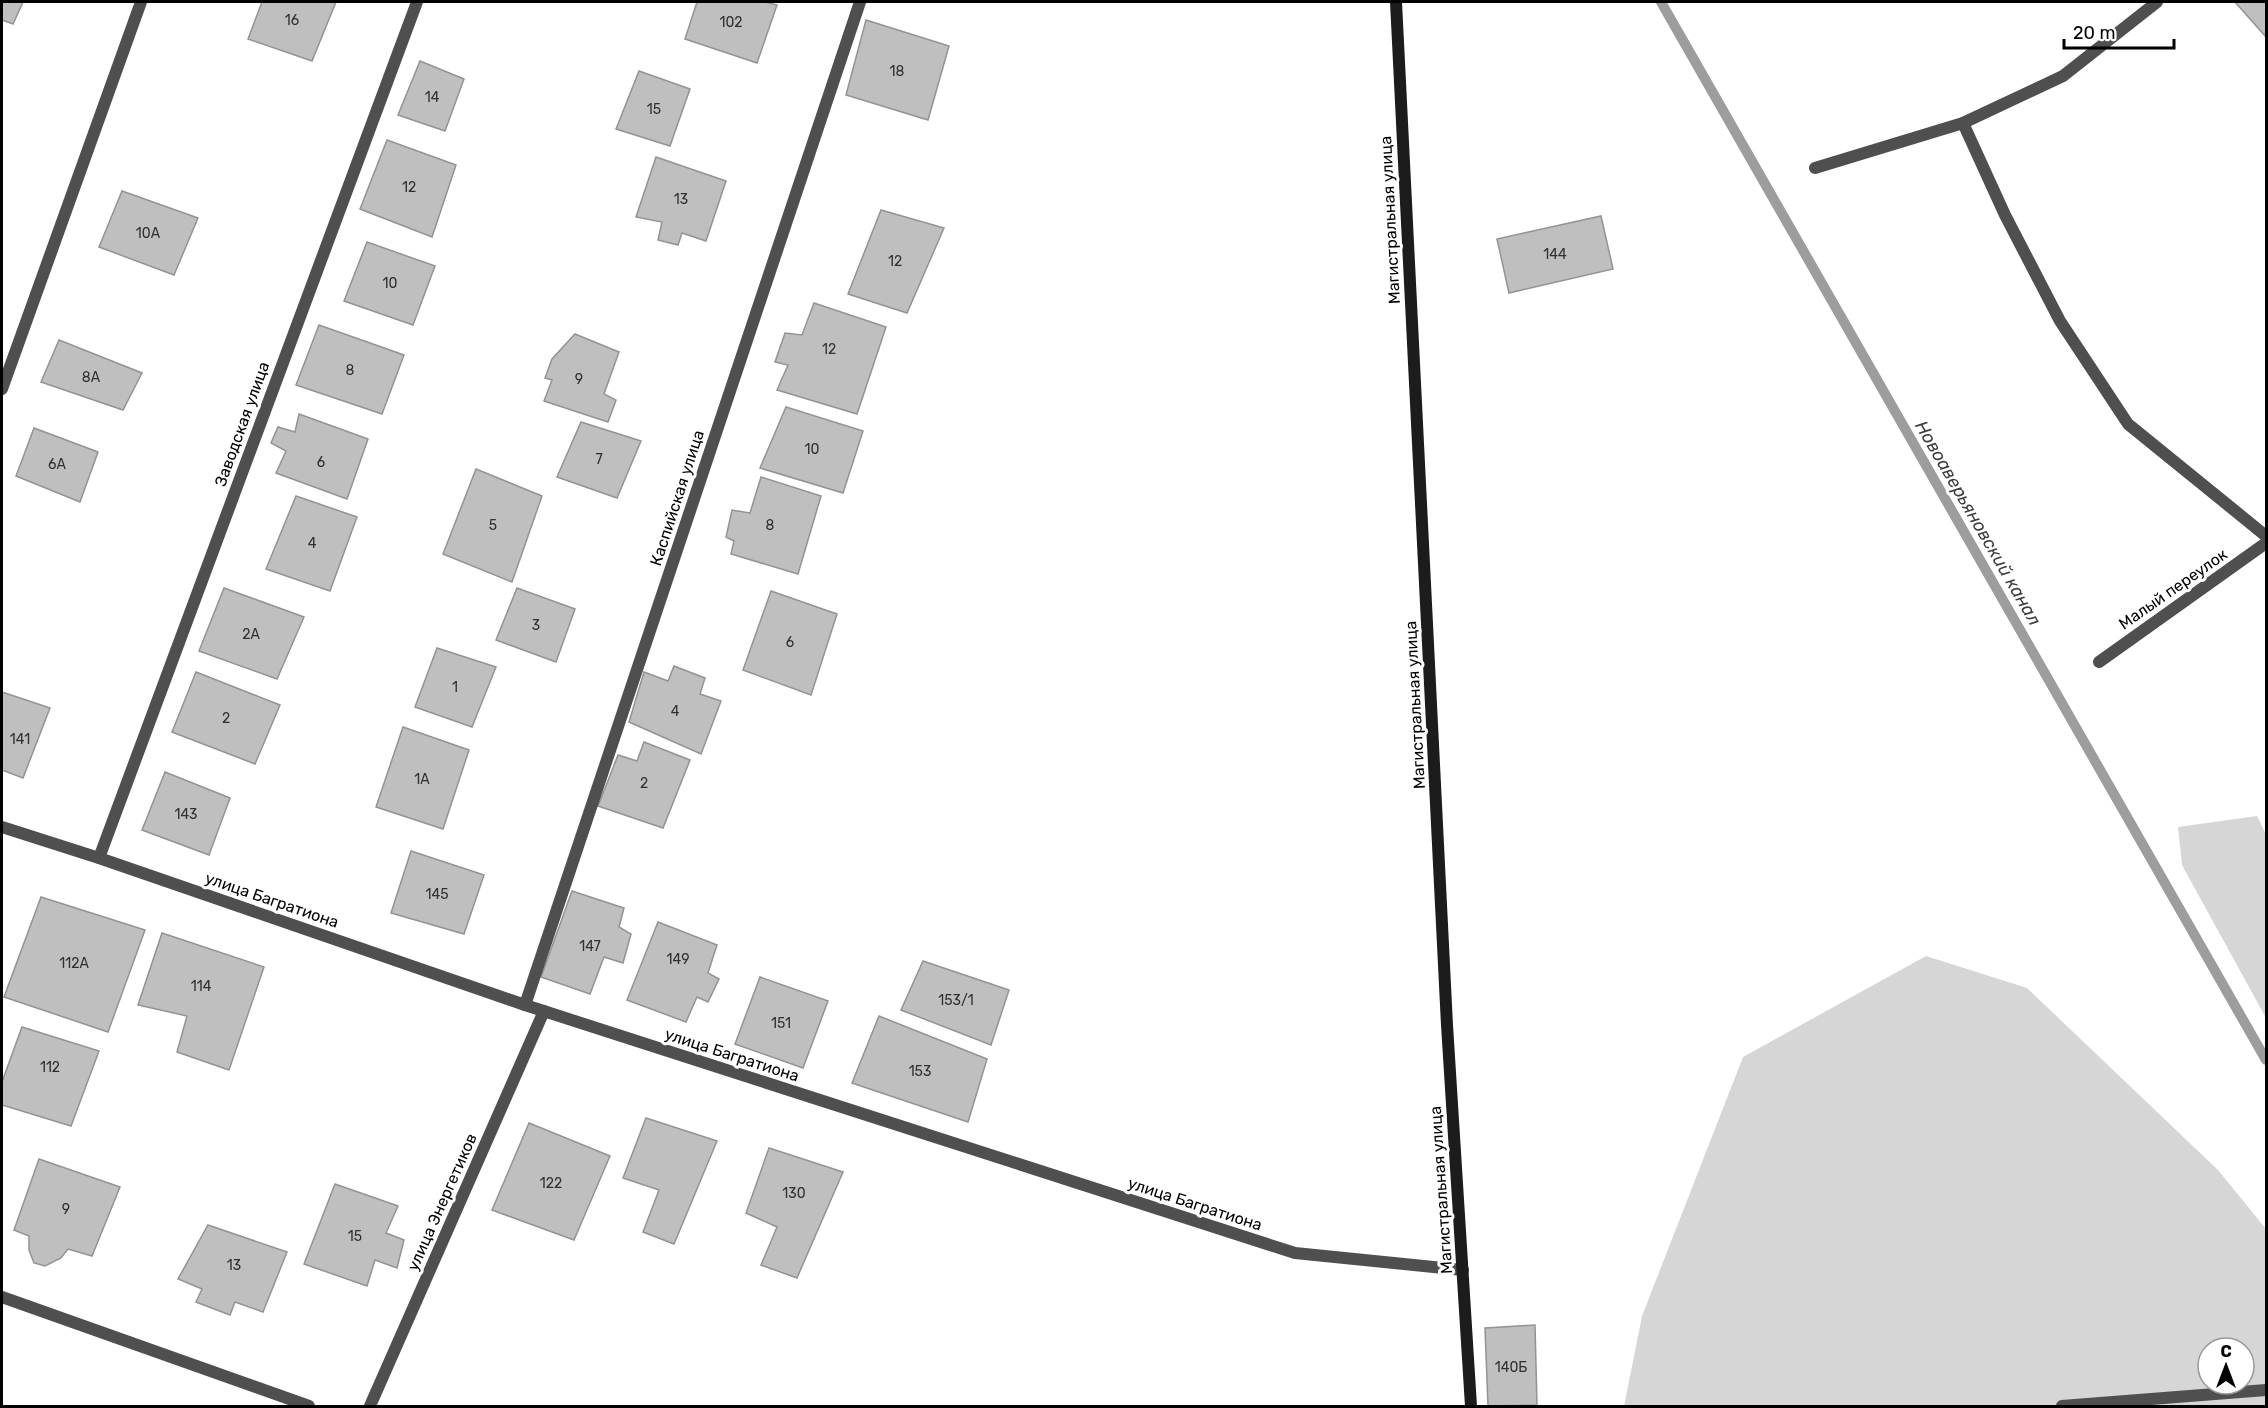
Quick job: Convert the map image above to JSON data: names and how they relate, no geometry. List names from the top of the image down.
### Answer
{
  "streets": {
    "main road": ["Магистральная улица"],
    "street": [
      "Заводская улица",
      "Каспийская улица",
      "Малый переулок",
      "улица Багратиона",
      "улица Энергетиков"
    ]
  },
  "crossings": [
    ["Магистральная улица", "улица Багратиона"],
    ["Заводская улица", "улица Багратиона"],
    ["Каспийская улица", "улица Багратиона"],
    ["улица Багратиона", "улица Энергетиков"]
  ],
  "water": ["Новоаверьяновский канал"],
  "house_numbers": [
    "16",
    "102",
    "18",
    "14",
    "15",
    "12",
    "13",
    "10А",
    "144",
    "12",
    "10",
    "12",
    "8",
    "8А",
    "9",
    "10",
    "7",
    "6",
    "6А",
    "5",
    "8",
    "4",
    "3",
    "2А",
    "6",
    "1",
    "4",
    "2",
    "141",
    "1А",
    "2",
    "143",
    "145",
    "147",
    "149",
    "112А",
    "114",
    "153/1",
    "151",
    "112",
    "153",
    "122",
    "130",
    "9",
    "15",
    "13",
    "140Б"
  ],
  "scale_bar": "20 m",
  "north": "top"
}
